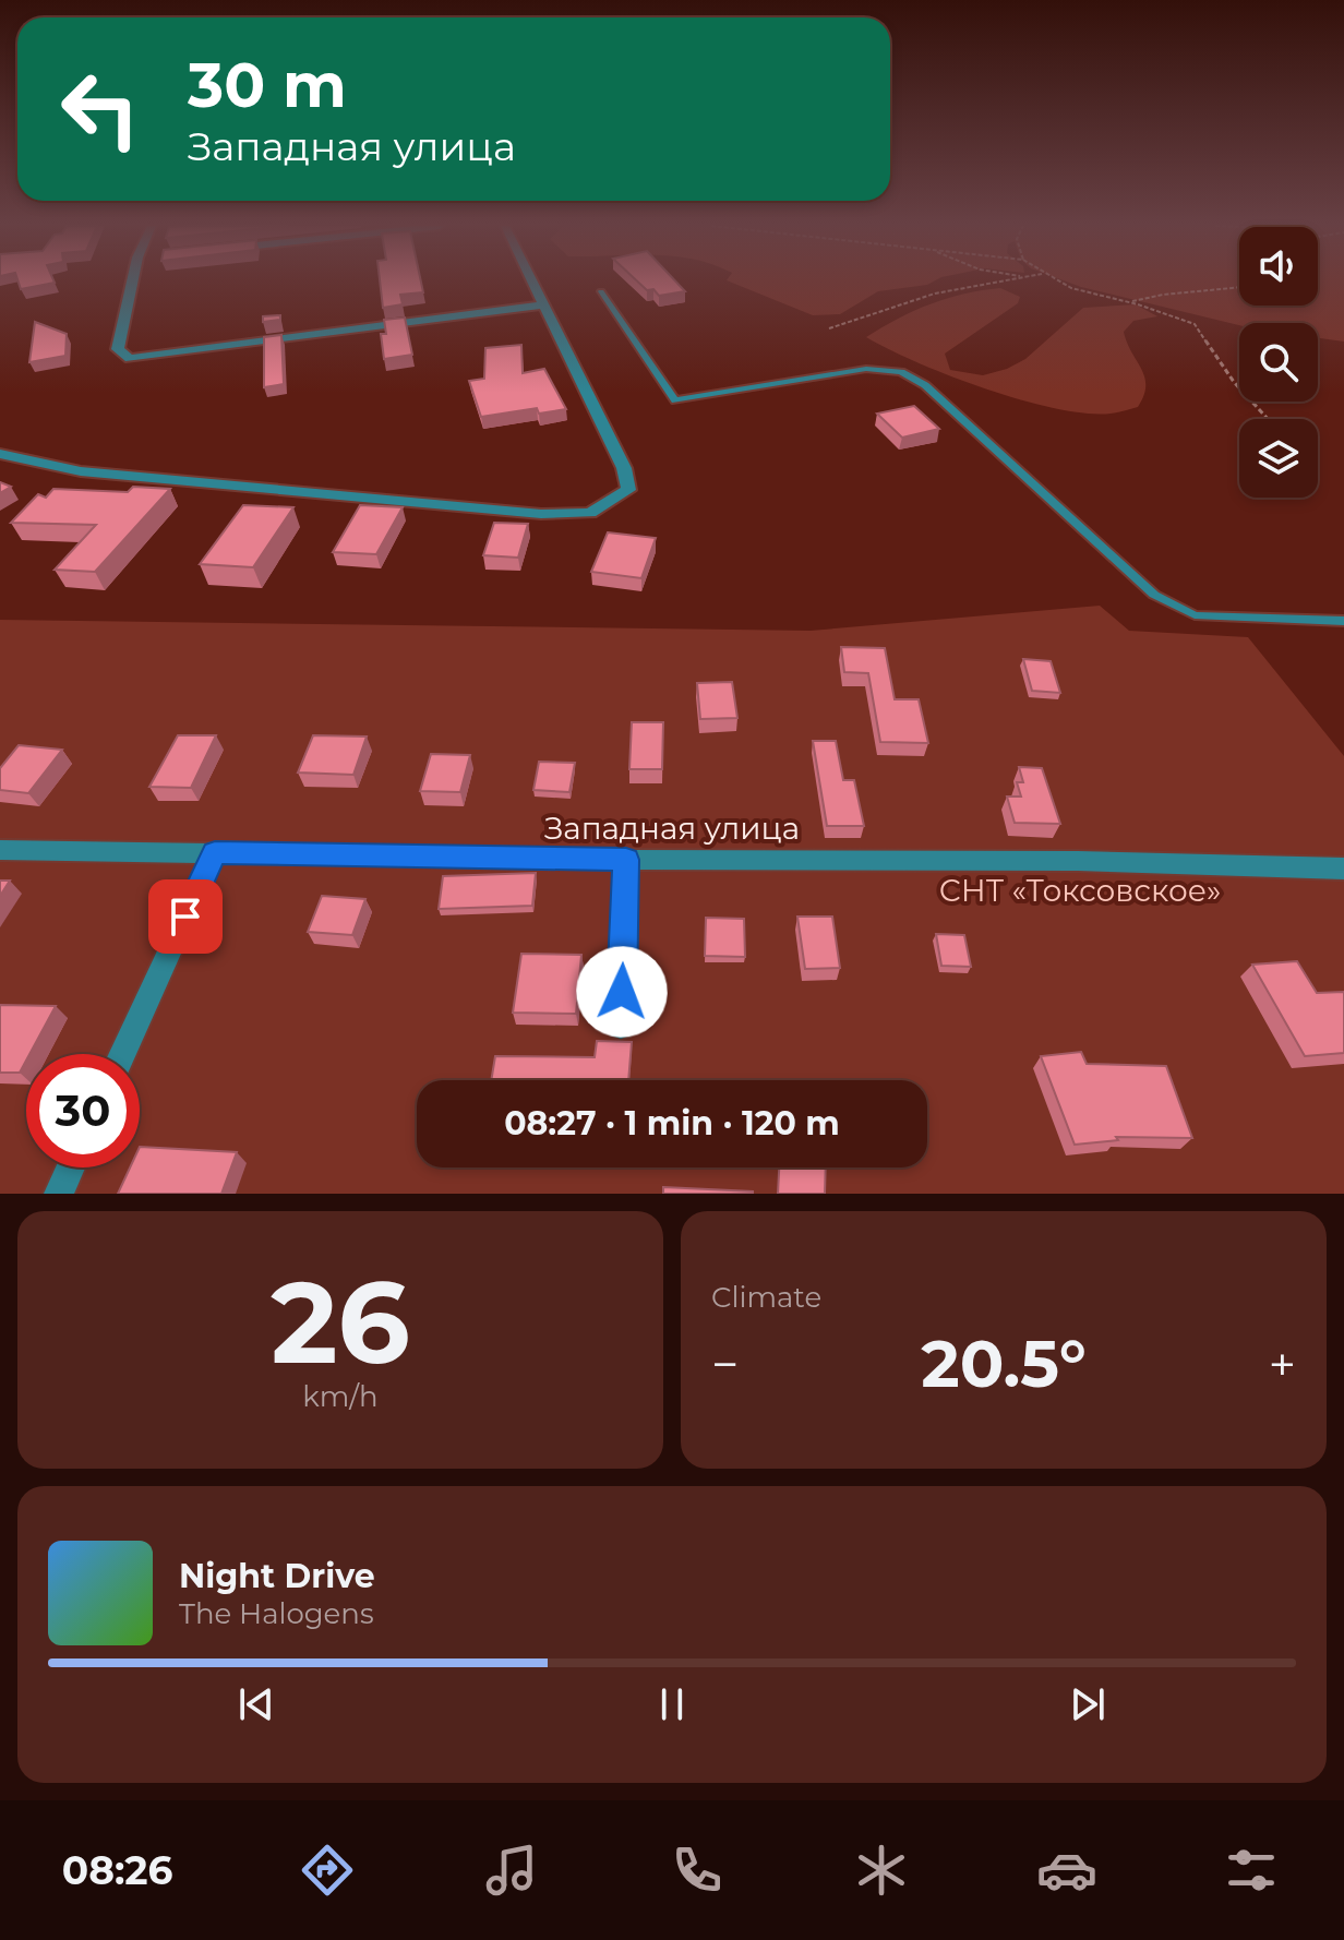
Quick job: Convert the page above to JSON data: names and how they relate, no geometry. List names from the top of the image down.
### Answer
{
  "streets": {
    "street": ["Западная улица"]
  },
  "parks": ["СНТ «Токсовское»"],
  "page": {
    "turn": ["30 m", "Западная улица"],
    "limit": "30",
    "trip": "08:27 · 1 min · 120 m",
    "tile": [
      ["26", "km/h"],
      "Climate"
    ],
    "heat": ["−", "20.5°", "+"],
    "song": ["Night Drive", "The Halogens"],
    "tabs": "08:26"
  }
}
